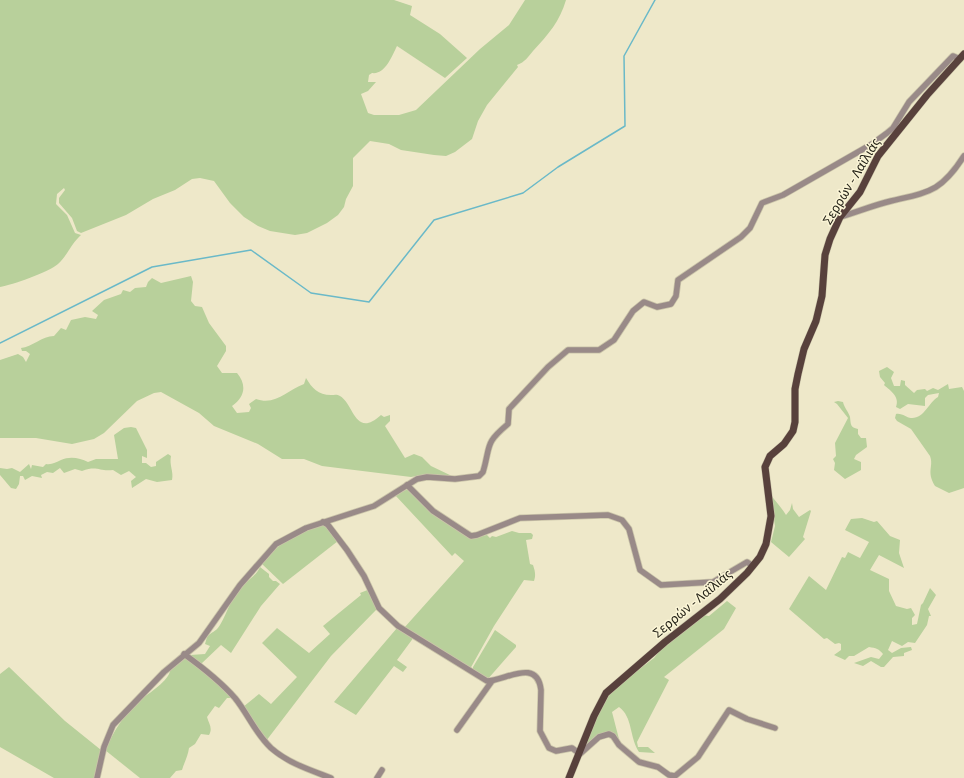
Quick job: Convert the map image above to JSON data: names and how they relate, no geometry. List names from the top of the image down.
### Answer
{
  "streets": {
    "main road": ["Σερρών - Λαϊλιάς"]
  }
}
